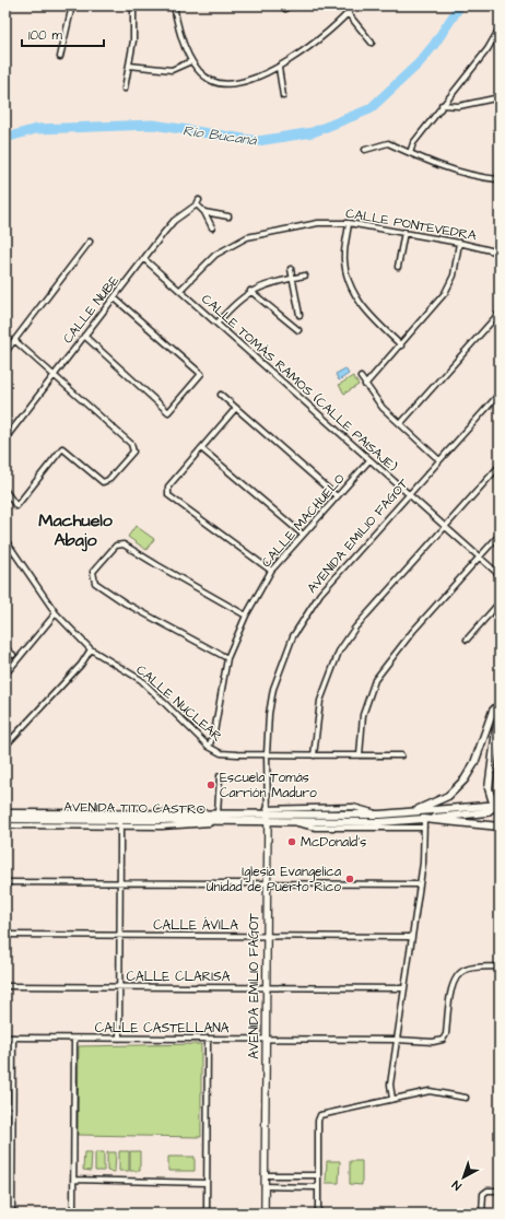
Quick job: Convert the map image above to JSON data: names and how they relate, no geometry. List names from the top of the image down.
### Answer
{
  "streets": {
    "main road": ["AVENIDA TITO CASTRO"],
    "street": [
      "CALLE PONTEVEDRA",
      "CALLE NUBE",
      "CALLE TOMÁS RAMOS (CALLE PAISAJE)",
      "CALLE MACHUELO",
      "AVENIDA EMILIO FAGOT",
      "CALLE NUCLEAR",
      "CALLE ÁVILA",
      "CALLE CLARISA",
      "CALLE CASTELLANA"
    ]
  },
  "crossings": [
    ["CALLE PONTEVEDRA", "CALLE TOMÁS RAMOS (CALLE PAISAJE)"],
    ["CALLE NUBE", "CALLE TOMÁS RAMOS (CALLE PAISAJE)"],
    ["CALLE TOMÁS RAMOS (CALLE PAISAJE)", "CALLE MACHUELO"],
    ["CALLE TOMÁS RAMOS (CALLE PAISAJE)", "AVENIDA EMILIO FAGOT"],
    ["CALLE MACHUELO", "CALLE NUCLEAR"],
    ["AVENIDA EMILIO FAGOT", "CALLE NUCLEAR"],
    ["AVENIDA EMILIO FAGOT", "AVENIDA TITO CASTRO"],
    ["AVENIDA EMILIO FAGOT", "CALLE ÁVILA"],
    ["AVENIDA EMILIO FAGOT", "CALLE CLARISA"],
    ["AVENIDA EMILIO FAGOT", "CALLE CASTELLANA"]
  ],
  "districts": ["Machuelo Abajo"],
  "water": ["Río Bucaná"],
  "places": ["Escuela Tomás Carrión Maduro", "McDonald's", "Iglesia Evangelica Unidad de Puerto Rico"],
  "scale_bar": "100 m",
  "north": "bottom left"
}
